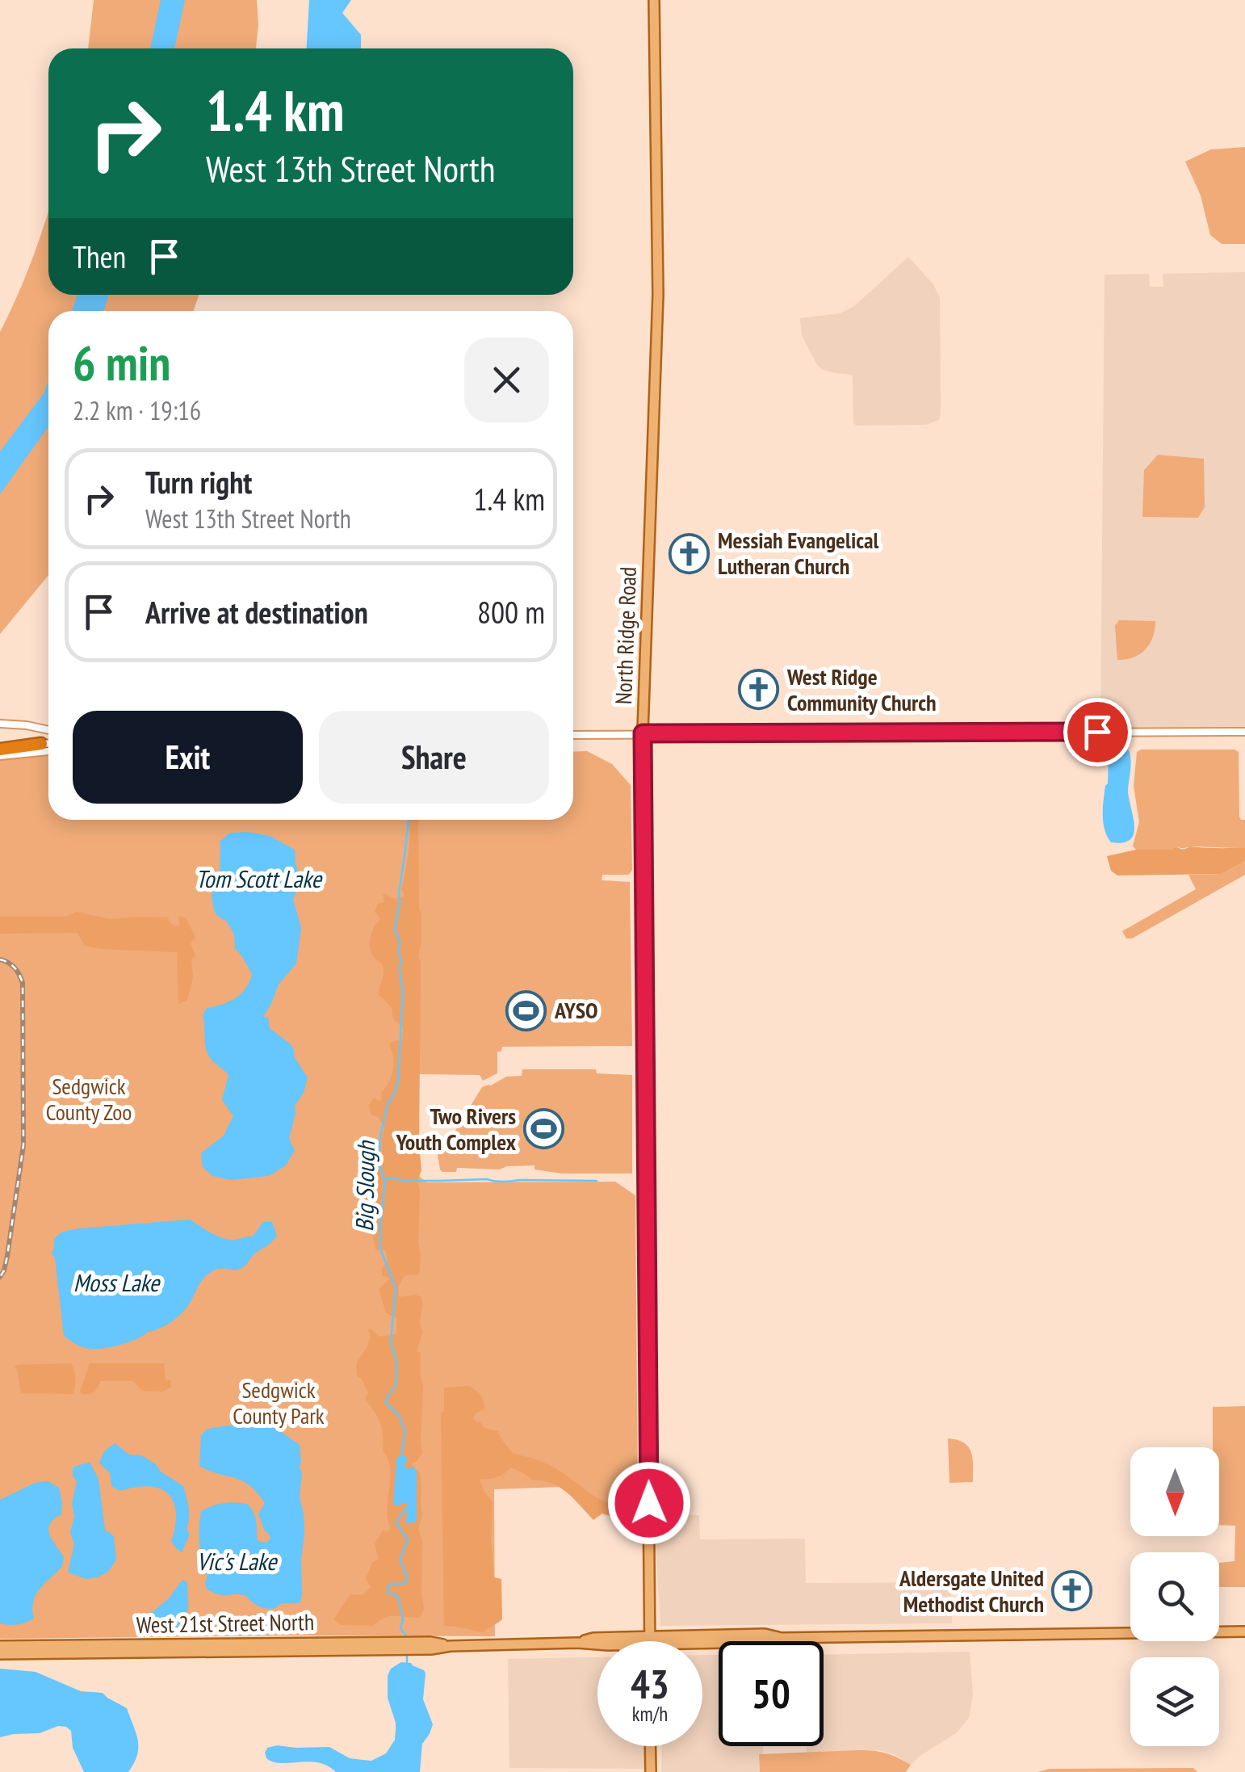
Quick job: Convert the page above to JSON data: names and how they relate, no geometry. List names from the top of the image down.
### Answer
{
  "streets": {
    "main road": ["North Ridge Road", "West 21st Street North"]
  },
  "crossings": [
    ["North Ridge Road", "West 21st Street North"]
  ],
  "water": [
    "Tom Scott Lake",
    "Big Slough",
    "Moss Lake",
    "Vic's Lake"
  ],
  "parks": ["Sedgwick County Zoo", "Sedgwick County Park"],
  "places": {
    "church": ["Messiah Evangelical Lutheran Church", "West Ridge Community Church", "Aldersgate United Methodist Church"],
    "sports": ["AYSO", "Two Rivers Youth Complex"]
  },
  "north": "bottom",
  "page": {
    "turn": ["1.4 km", "West 13th Street North"],
    "then": "Then",
    "heading": ["6 min", "2.2 km · 19:16"],
    "list": [
      {
        "name": "Turn right",
        "note": "West 13th Street North",
        "value": "1.4 km"
      },
      {
        "name": "Arrive at destination",
        "value": "800 m"
      }
    ],
    "buttons": ["Exit", "Share"],
    "speed": "43 km/h",
    "limit": "50"
  }
}
